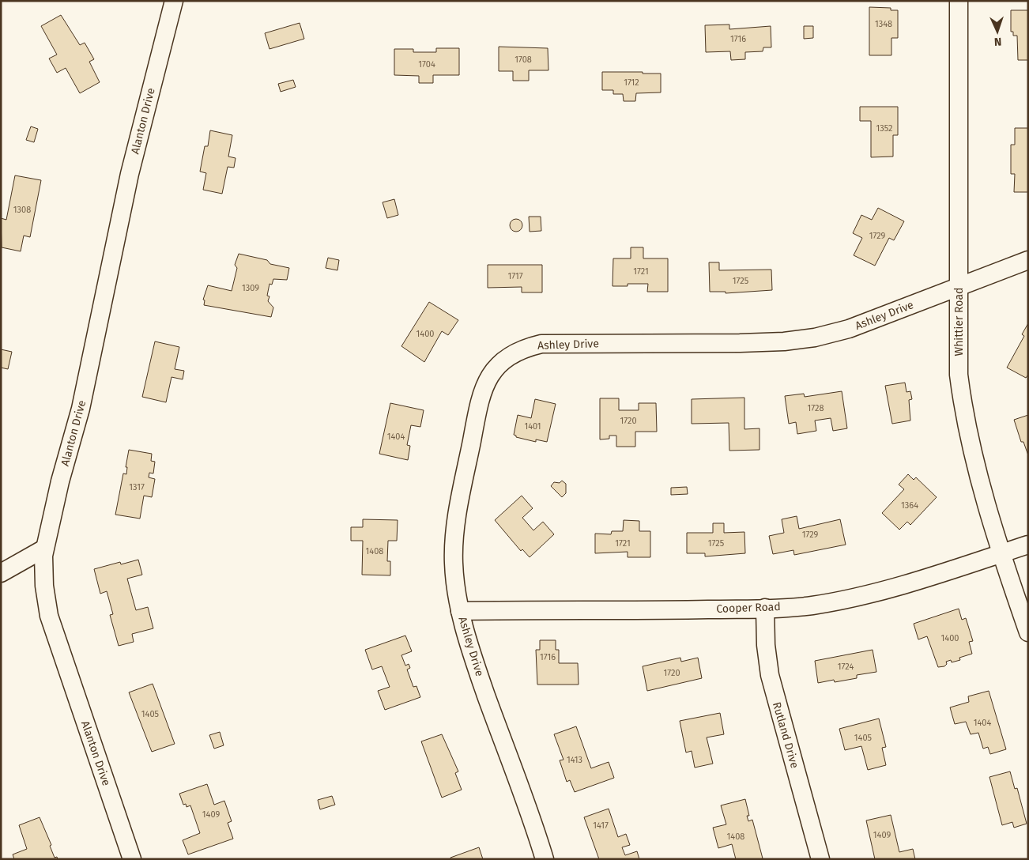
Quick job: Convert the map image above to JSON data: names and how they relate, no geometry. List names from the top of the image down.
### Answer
{
  "streets": {
    "street": [
      "Alanton Drive",
      "Ashley Drive",
      "Whittier Road",
      "Cooper Road",
      "Rutland Drive"
    ]
  },
  "crossings": [
    ["Ashley Drive", "Whittier Road"],
    ["Ashley Drive", "Cooper Road"],
    ["Whittier Road", "Cooper Road"],
    ["Cooper Road", "Rutland Drive"]
  ],
  "house_numbers": [
    "1348",
    "1716",
    "1708",
    "1704",
    "1712",
    "1352",
    "1308",
    "1729",
    "1721",
    "1717",
    "1725",
    "1309",
    "1400",
    "1728",
    "1720",
    "1401",
    "1404",
    "1317",
    "1364",
    "1729",
    "1721",
    "1725",
    "1408",
    "1400",
    "1716",
    "1724",
    "1720",
    "1405",
    "1404",
    "1405",
    "1413",
    "1409",
    "1417",
    "1409",
    "1408"
  ],
  "north": "bottom"
}
